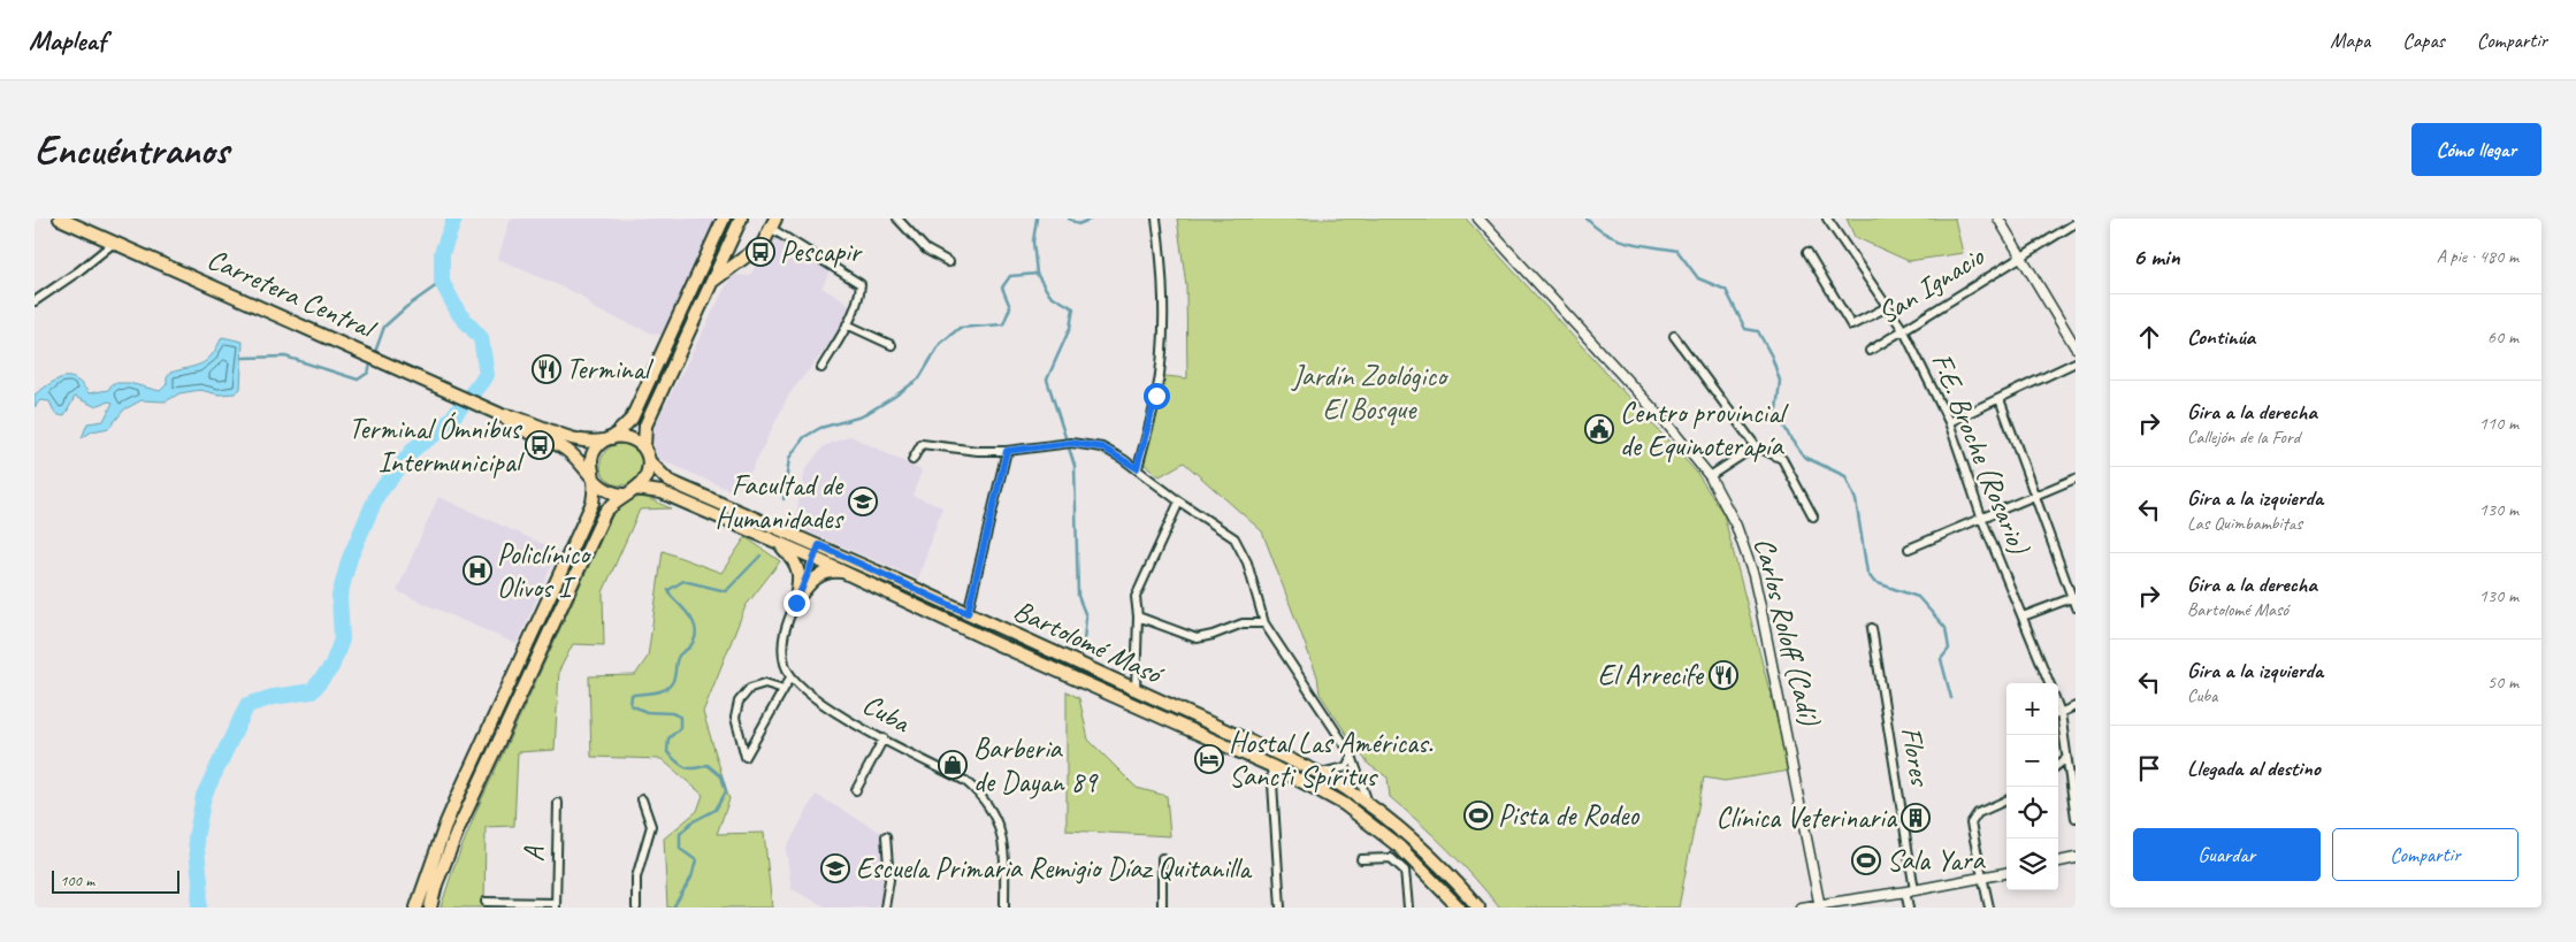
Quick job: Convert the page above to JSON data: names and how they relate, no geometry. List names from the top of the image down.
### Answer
{
  "streets": {
    "main road": ["Carretera Central", "Bartolomé Masó"],
    "street": [
      "San Ignacio",
      "F.E. Broche (Rosario)",
      "Carlos Roloff (Cadí)",
      "Cuba",
      "Flores",
      "A"
    ]
  },
  "crossings": [
    ["San Ignacio", "F.E. Broche (Rosario)"]
  ],
  "parks": ["Jardín Zoológico El Bosque"],
  "places": {
    "bus stop": ["Pescapir", "Terminal Ómnibus Intermunicipal"],
    "restaurant": ["Terminal", "El Arrecife"],
    "public building": ["Centro provincial de Equinoterapía"],
    "school or university": ["Facultad de Humanidades", "Escuela Primaria Remigio Díaz Quitanilla"],
    "hospital": ["Policlínico Olivos I"],
    "hotel": ["Hostal Las Américas. Sancti Spíritus"],
    "shop": ["Barberia de Dayan 89"],
    "sports": ["Pista de Rodeo", "Sala Yara"],
    "building": ["Clínica Veterinaria"]
  },
  "scale_bar": "100 m",
  "page": {
    "header": "Mapleaf",
    "nav": ["Mapa", "Capas", "Compartir"],
    "buttons": [
      "Cómo llegar",
      ["Guardar", "Compartir"]
    ],
    "title": "Encuéntranos",
    "heading": ["6 min", "A pie · 480 m"],
    "list": [
      ["Continúa", "60 m"],
      ["Gira a la derecha", "Callejón de la Ford", "110 m"],
      ["Gira a la izquierda", "Las Quimbambitas", "130 m"],
      ["Gira a la derecha", "Bartolomé Masó", "130 m"],
      ["Gira a la izquierda", "Cuba", "50 m"],
      "Llegada al destino"
    ],
    "map_buttons": ["+", "−"],
    "scale": "100 m"
  }
}
